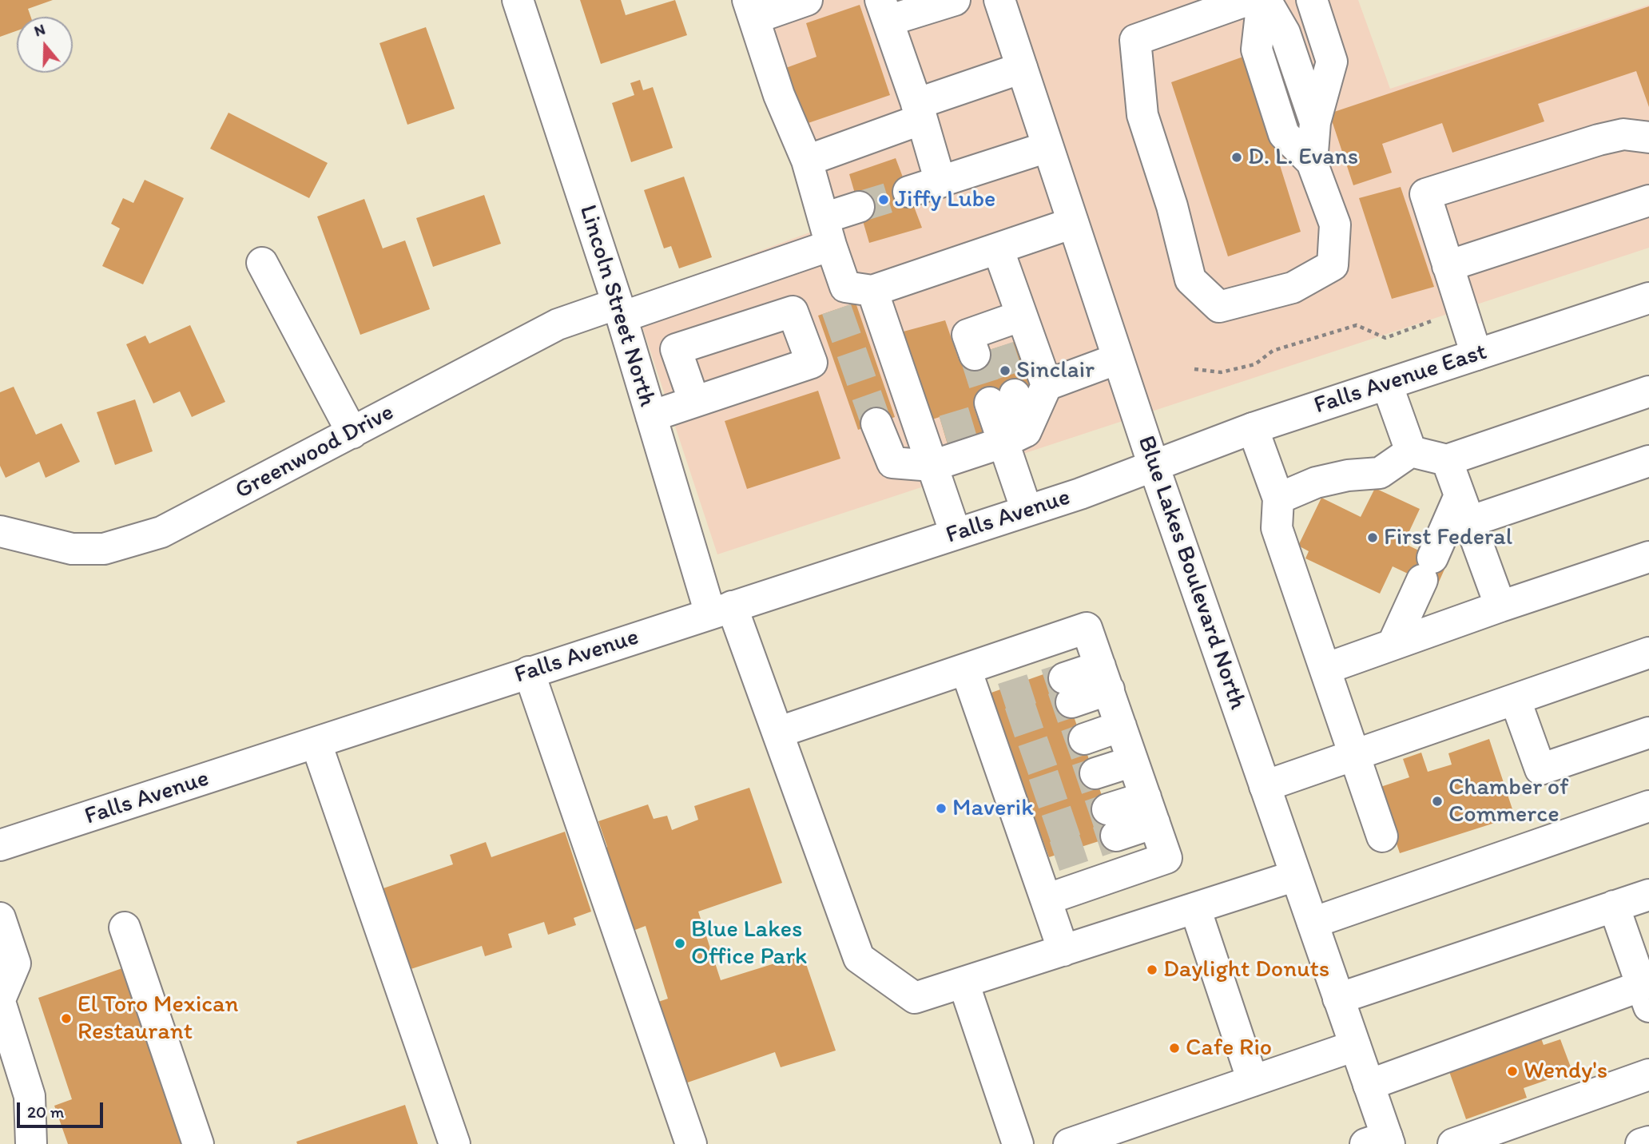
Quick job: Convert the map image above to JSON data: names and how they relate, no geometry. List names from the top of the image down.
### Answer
{
  "streets": {
    "main road": [
      "Lincoln Street North",
      "Falls Avenue East",
      "Greenwood Drive",
      "Falls Avenue",
      "Blue Lakes Boulevard North"
    ]
  },
  "crossings": [
    ["Lincoln Street North", "Greenwood Drive"],
    ["Lincoln Street North", "Falls Avenue"],
    ["Falls Avenue East", "Falls Avenue"],
    ["Falls Avenue East", "Blue Lakes Boulevard North"],
    ["Falls Avenue", "Blue Lakes Boulevard North"]
  ],
  "places": [
    "D. L. Evans",
    "Jiffy Lube",
    "Sinclair",
    "First Federal",
    "Chamber of Commerce",
    "Maverik",
    "Blue Lakes Office Park",
    "Daylight Donuts",
    "El Toro Mexican Restaurant",
    "Cafe Rio",
    "Wendy's"
  ],
  "scale_bar": "20 m",
  "north": "top"
}
